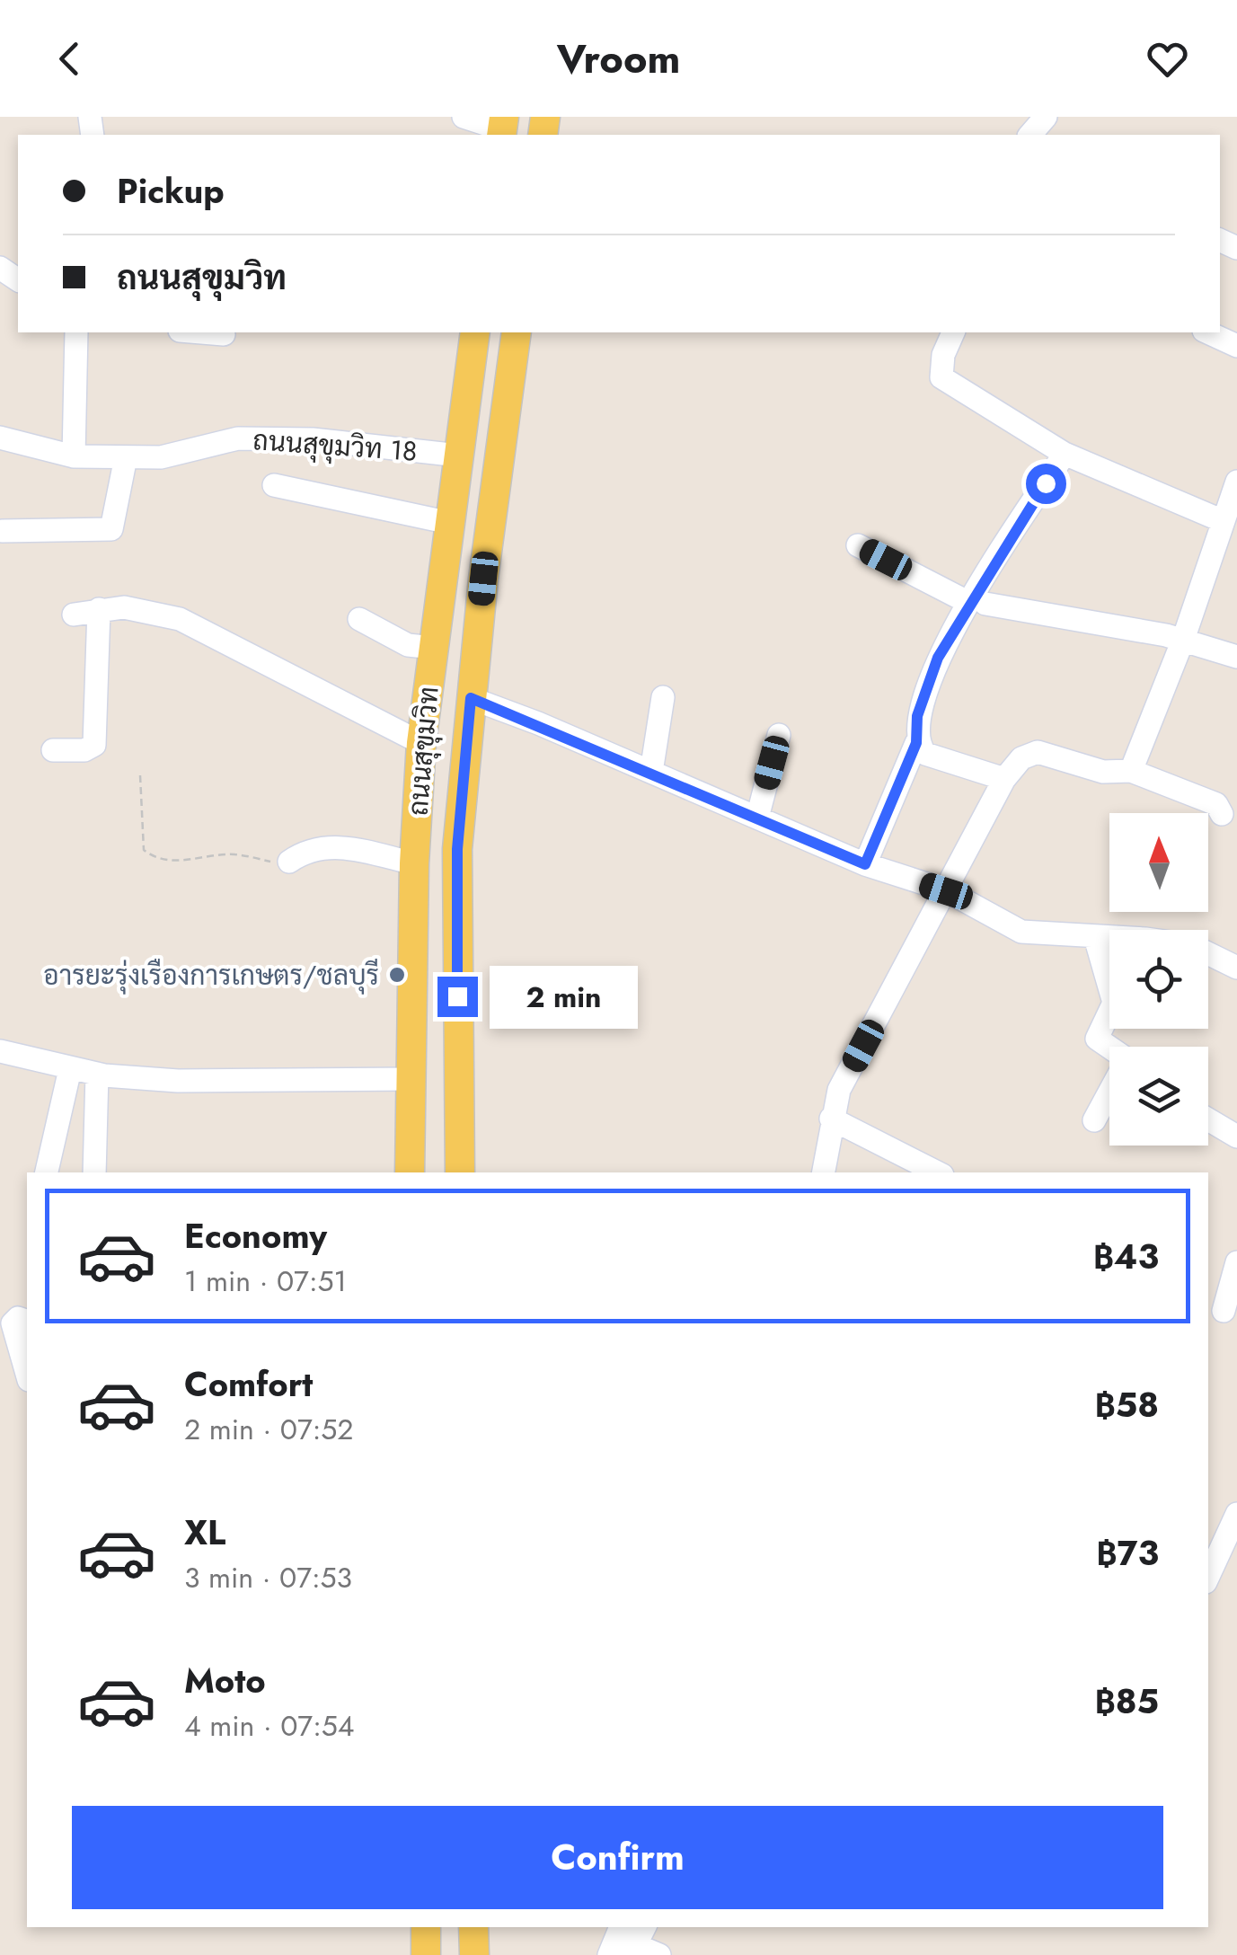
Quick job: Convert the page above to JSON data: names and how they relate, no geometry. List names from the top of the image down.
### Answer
{
  "streets": {
    "main road": ["ถนนสุขุมวิท"],
    "street": ["ถนนสุขุมวิท 18"]
  },
  "crossings": [
    ["ถนนสุขุมวิท 18", "ถนนสุขุมวิท"]
  ],
  "places": ["อารยะรุ่งเรืองการเกษตร/ชลบุรี"],
  "north": "top",
  "page": {
    "header": "Vroom",
    "banner": ["Pickup", "ถนนสุขุมวิท"],
    "bubble": "2 min",
    "list": [
      {
        "name": "Economy",
        "note": "1 min · 07:51",
        "value": "฿43"
      },
      {
        "name": "Comfort",
        "note": "2 min · 07:52",
        "value": "฿58"
      },
      {
        "name": "XL",
        "note": "3 min · 07:53",
        "value": "฿73"
      },
      {
        "name": "Moto",
        "note": "4 min · 07:54",
        "value": "฿85"
      }
    ],
    "buttons": "Confirm"
  }
}
